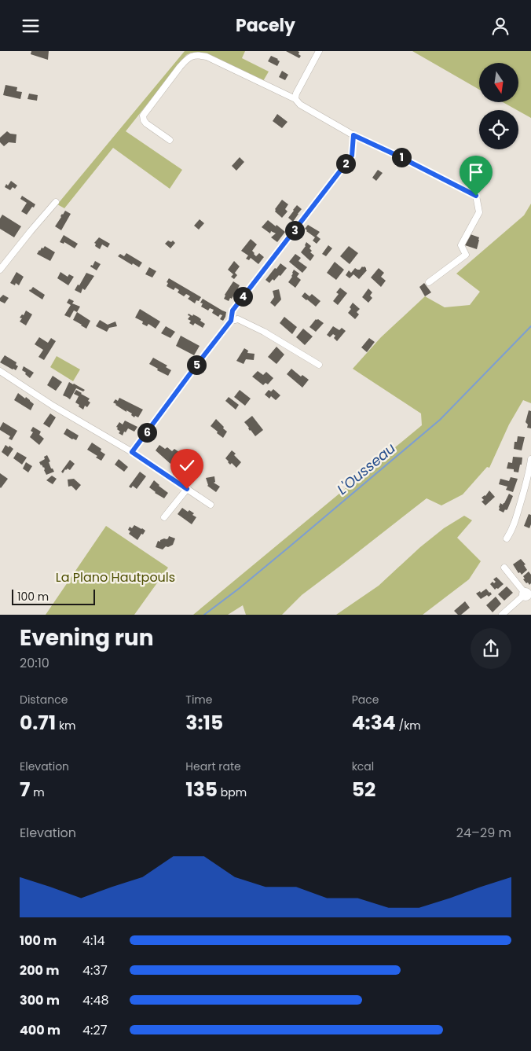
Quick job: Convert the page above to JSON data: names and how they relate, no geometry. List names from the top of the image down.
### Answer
{
  "water": ["L'Ousseau"],
  "parks": ["La Plano Hautpouls"],
  "scale_bar": "100 m",
  "north": "bottom",
  "page": {
    "header": "Pacely",
    "pins": [
      "1",
      "2",
      "3",
      "4",
      "5",
      "6"
    ],
    "scale": "100 m",
    "heading": ["Evening run", "20:10"],
    "stats": [
      ["Distance", "0.71 km"],
      ["Time", "3:15"],
      ["Pace", "4:34 /km"],
      ["Elevation", "7 m"],
      ["Heart rate", "135 bpm"],
      ["kcal", "52"]
    ],
    "chart": ["Elevation", "24–29 m"],
    "list": [
      {
        "name": "100 m",
        "note": "4:14"
      },
      {
        "name": "200 m",
        "note": "4:37"
      },
      {
        "name": "300 m",
        "note": "4:48"
      },
      {
        "name": "400 m",
        "note": "4:27"
      }
    ]
  }
}
